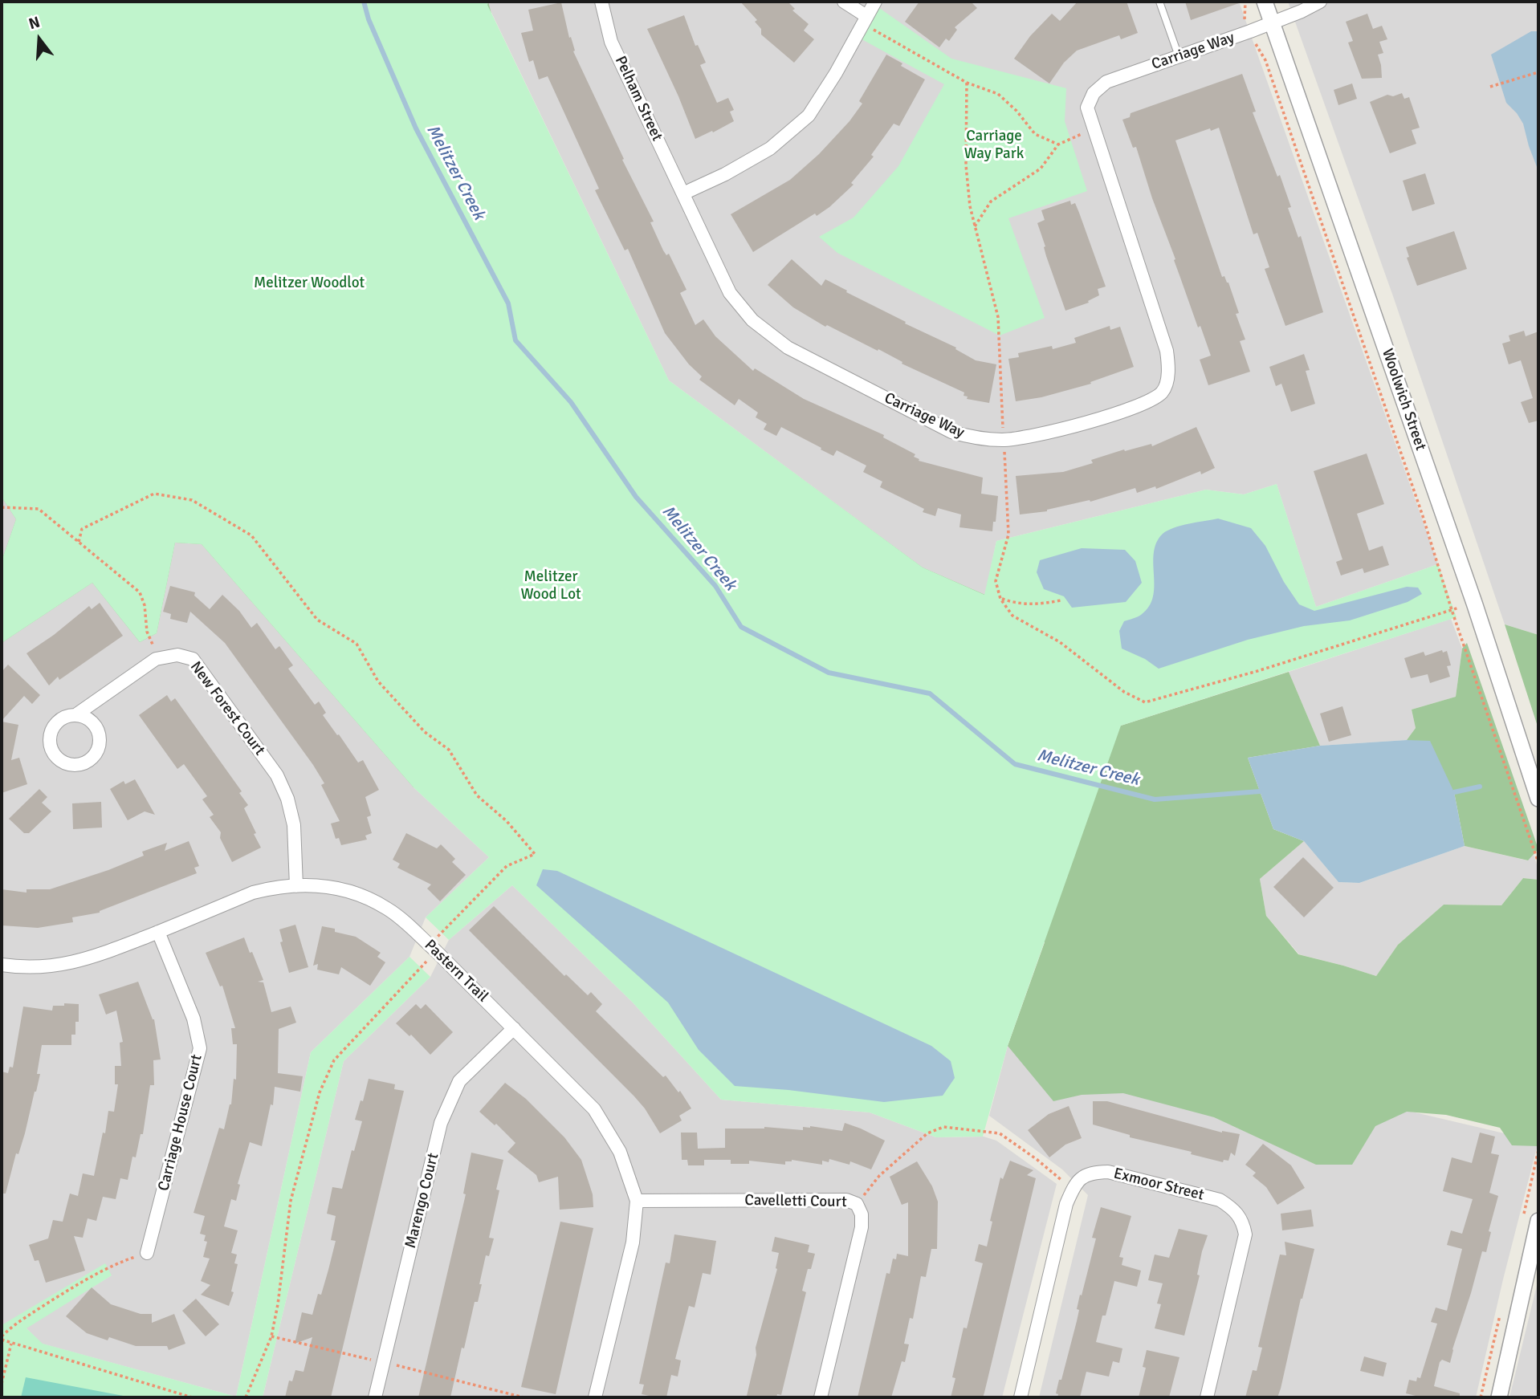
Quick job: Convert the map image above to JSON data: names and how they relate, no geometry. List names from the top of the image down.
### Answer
{
  "streets": {
    "street": [
      "Carriage Way",
      "Pelham Street",
      "Woolwich Street",
      "New Forest Court",
      "Pastern Trail",
      "Carriage House Court",
      "Exmoor Street",
      "Marengo Court",
      "Cavelletti Court"
    ]
  },
  "crossings": [
    ["Carriage Way", "Pelham Street"],
    ["Carriage Way", "Woolwich Street"],
    ["New Forest Court", "Pastern Trail"],
    ["Pastern Trail", "Carriage House Court"],
    ["Pastern Trail", "Marengo Court"],
    ["Pastern Trail", "Cavelletti Court"]
  ],
  "water": ["Melitzer Creek"],
  "parks": ["Carriage Way Park", "Melitzer Woodlot", "Melitzer Wood Lot"],
  "north": "top"
}
